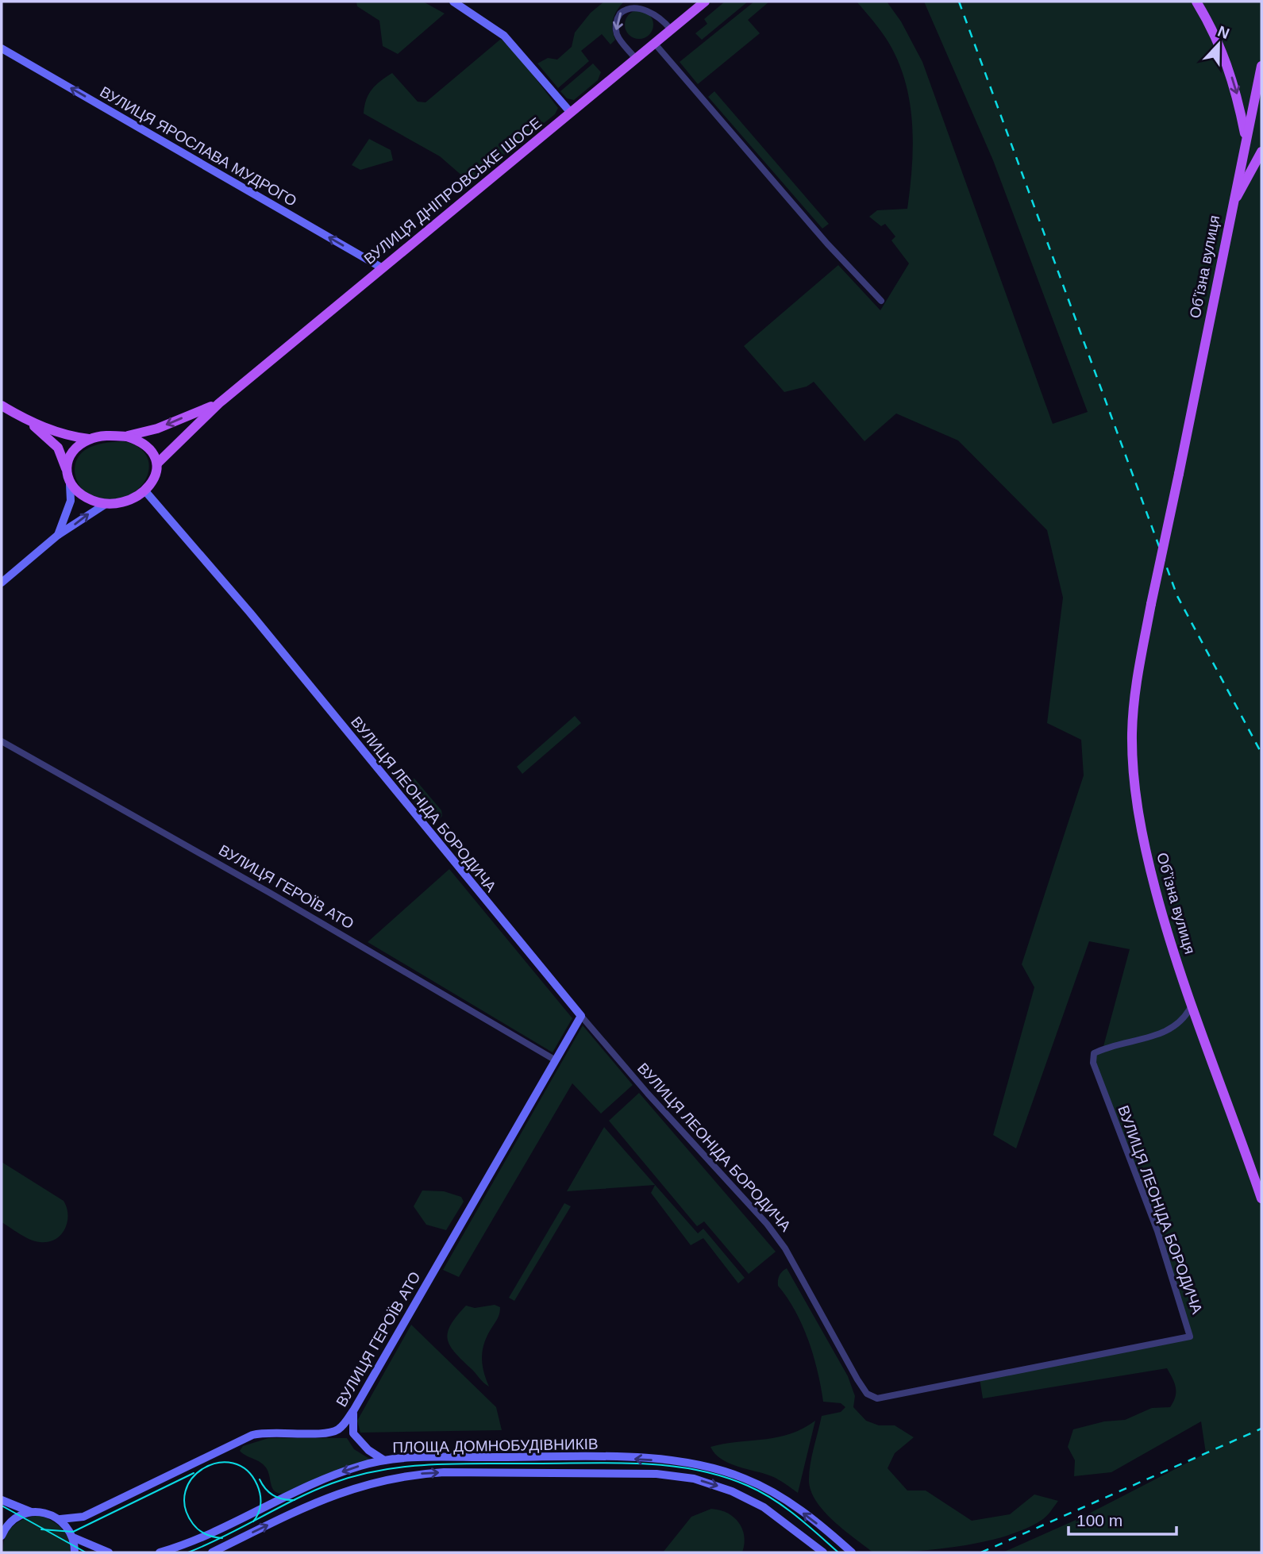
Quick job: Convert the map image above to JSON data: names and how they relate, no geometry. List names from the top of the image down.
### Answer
{
  "streets": {
    "main road": ["ВУЛИЦЯ ДНІПРОВСЬКЕ ШОСЕ", "Обʼїзна вулиця"],
    "street": [
      "ВУЛИЦЯ ЯРОСЛАВА МУДРОГО",
      "ВУЛИЦЯ ЛЕОНІДА БОРОДИЧА",
      "ВУЛИЦЯ ГЕРОЇВ АТО",
      "ПЛОЩА ДОМНОБУДІВНИКІВ"
    ]
  },
  "crossings": [
    ["ВУЛИЦЯ ЯРОСЛАВА МУДРОГО", "ВУЛИЦЯ ДНІПРОВСЬКЕ ШОСЕ"],
    ["Обʼїзна вулиця", "ВУЛИЦЯ ЛЕОНІДА БОРОДИЧА"],
    ["ВУЛИЦЯ ЛЕОНІДА БОРОДИЧА", "ВУЛИЦЯ ГЕРОЇВ АТО"]
  ],
  "one_way": ["ВУЛИЦЯ ЯРОСЛАВА МУДРОГО"],
  "scale_bar": "100 m",
  "north": "top"
}
